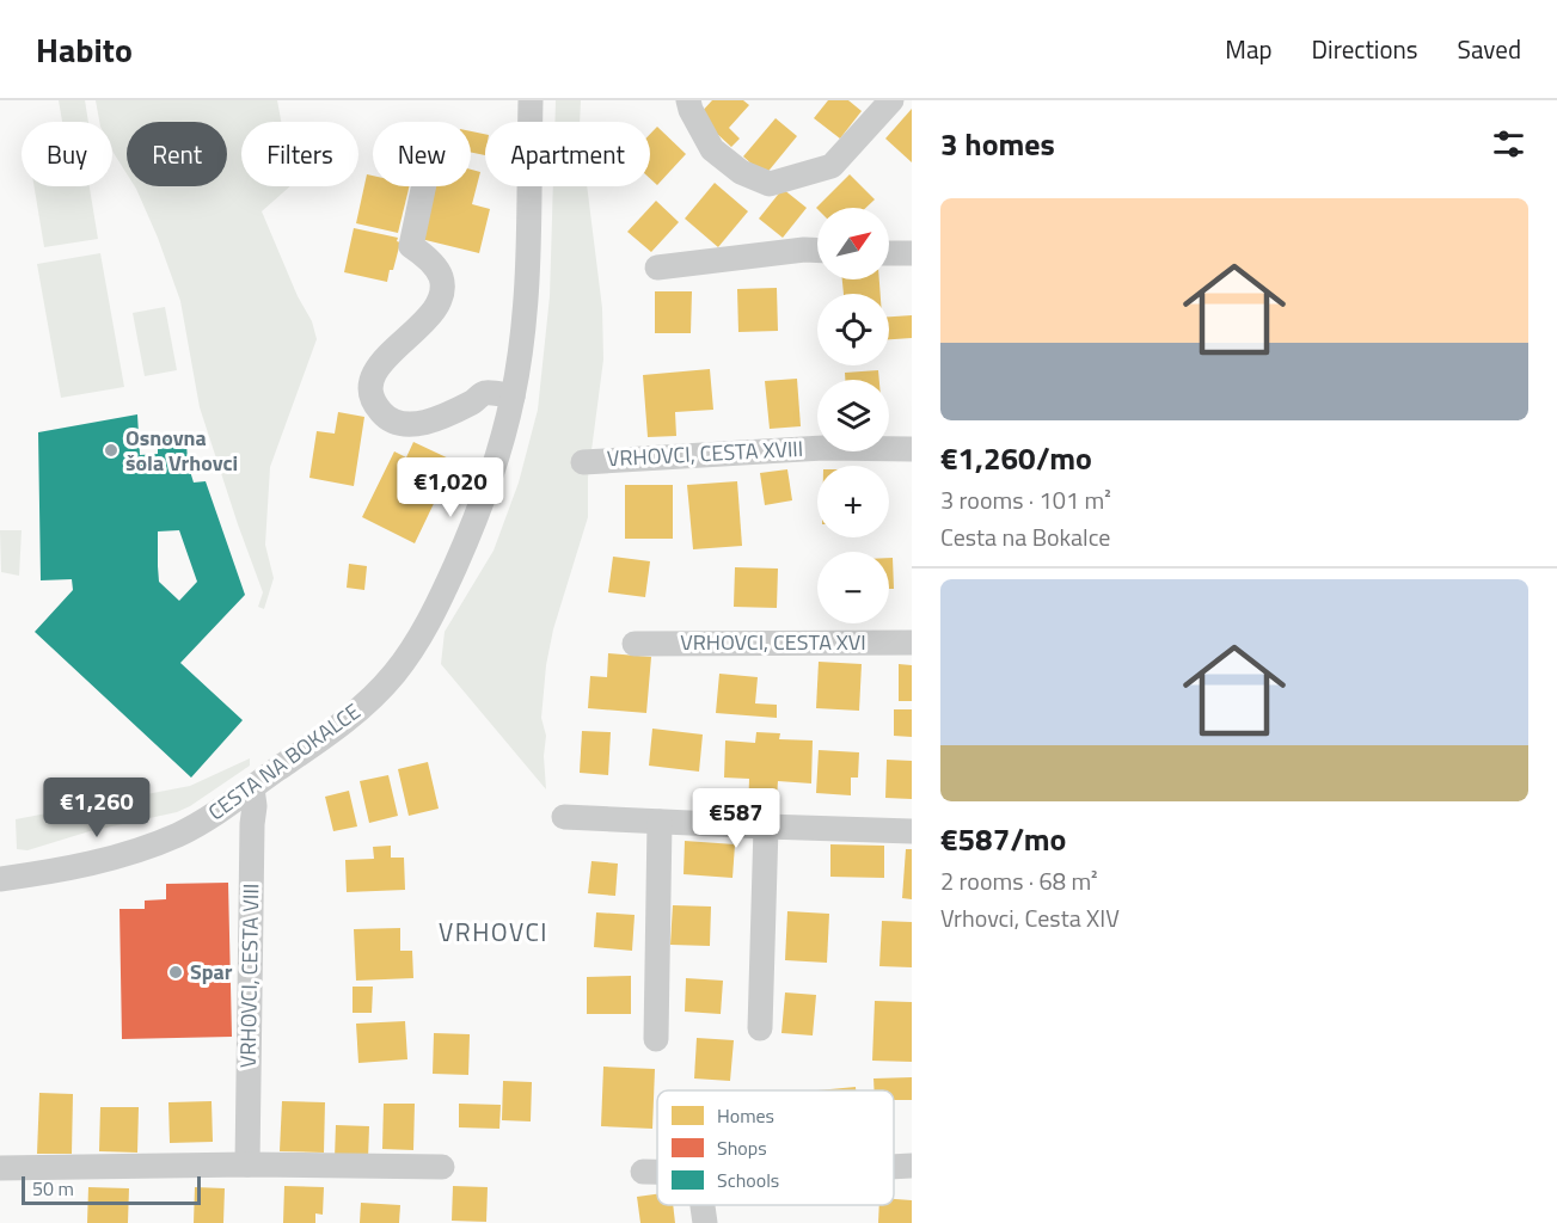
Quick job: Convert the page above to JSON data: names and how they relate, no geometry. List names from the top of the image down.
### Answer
{
  "streets": {
    "street": [
      "VRHOVCI, CESTA XVIII",
      "VRHOVCI, CESTA XVI",
      "CESTA NA BOKALCE",
      "VRHOVCI, CESTA VIII"
    ]
  },
  "crossings": [
    ["CESTA NA BOKALCE", "VRHOVCI, CESTA VIII"]
  ],
  "districts": ["VRHOVCI"],
  "places": ["Osnovna šola Vrhovci", "Spar"],
  "legend": ["Homes", "Shops", "Schools"],
  "scale_bar": "50 m",
  "north": "top right",
  "page": {
    "header": "Habito",
    "nav": ["Map", "Directions", "Saved"],
    "heading": "3 homes",
    "chip": [
      "Buy",
      "Rent",
      "Filters",
      "New",
      "Apartment"
    ],
    "list": [
      {
        "name": "€1,260/mo",
        "note": "3 rooms · 101 m² · Cesta na Bokalce"
      },
      {
        "name": "€587/mo",
        "note": "2 rooms · 68 m² · Vrhovci, Cesta XIV"
      }
    ],
    "map_buttons": ["+", "−"],
    "price": ["€1,020", "€1,260", "€587"],
    "scale": "50 m"
  }
}
